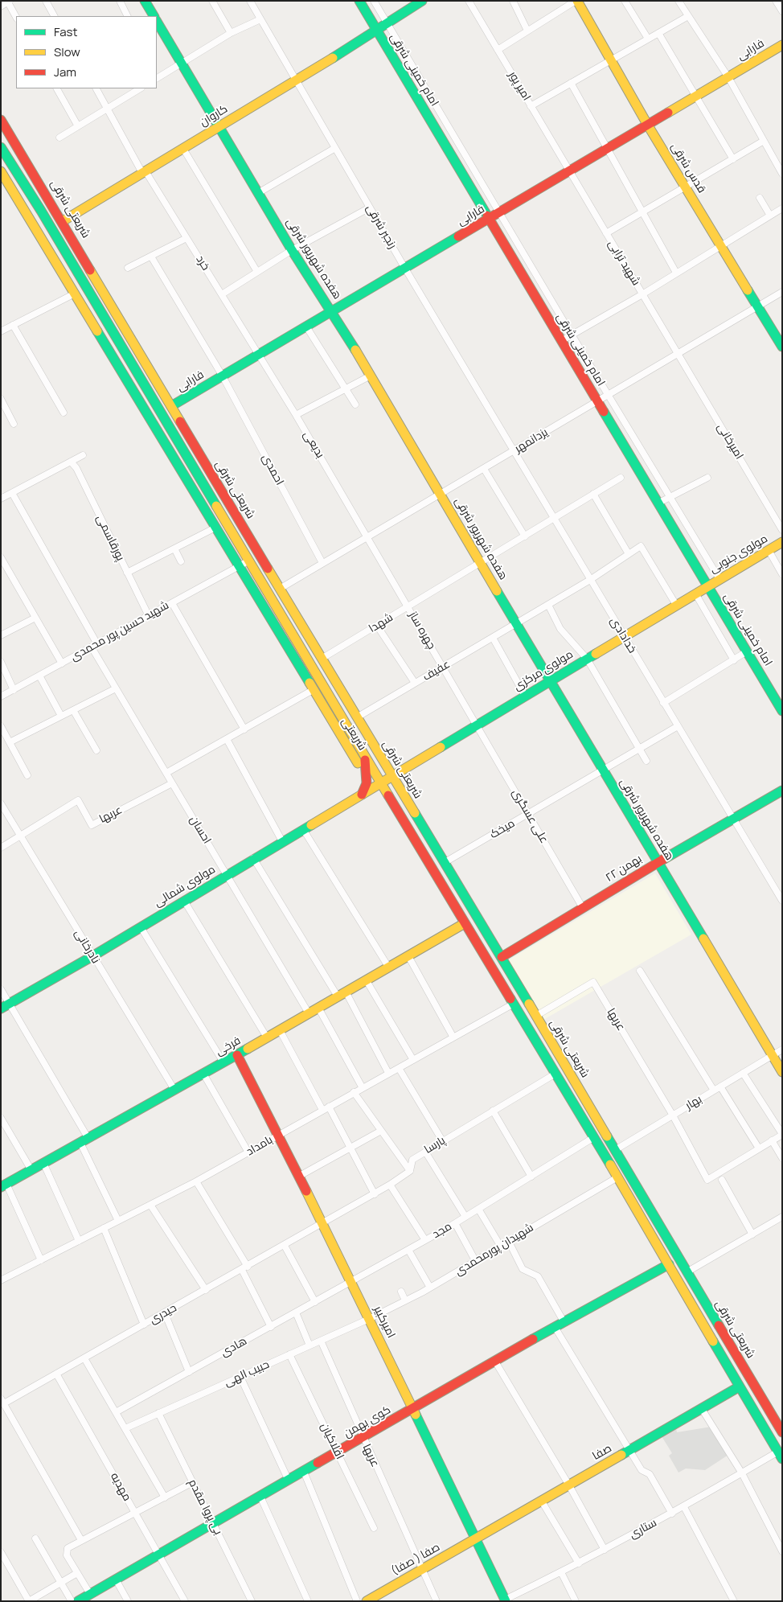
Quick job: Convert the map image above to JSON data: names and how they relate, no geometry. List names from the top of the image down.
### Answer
{
  "streets": {
    "street": [
      "فارابی",
      "امام خمینی شرقی",
      "امیر پور",
      "کاروان",
      "قدس شرقی",
      "شریعتی شرقی",
      "رنجبر شرقی",
      "هفده شهریور شرقی",
      "خرد",
      "شهید ترابی",
      "یزدانمهر",
      "امیرخانی",
      "بدیعی",
      "احمدی",
      "پورقاسمی",
      "مولوی جنوبی",
      "شهدا",
      "چهره ساز",
      "شهید حسین پور محمدی",
      "خدادادی",
      "عفیف",
      "مولوی مرکزی",
      "شریعتی",
      "عربها",
      "علی عسگری",
      "میخک",
      "احسان",
      "۲۲ بهمن",
      "مولوی شمالی",
      "نادرخانی",
      "فرخی",
      "بهار",
      "پارسا",
      "بامداد",
      "مجد",
      "شهیدان پورمحمدی",
      "حیدری",
      "امیرکبیر",
      "هادی",
      "حبیب الهی",
      "کوی بهمن",
      "افلاکیان",
      "صفا",
      "مهدیه",
      "بی پروا مقدم",
      "ستاری",
      "صفا ( صفا)"
    ]
  },
  "crossings": [
    ["فارابی", "امام خمینی شرقی"],
    ["فارابی", "امیر پور"],
    ["فارابی", "قدس شرقی"],
    ["فارابی", "شریعتی شرقی"],
    ["فارابی", "رنجبر شرقی"],
    ["فارابی", "هفده شهریور شرقی"],
    ["فارابی", "خرد"],
    ["فارابی", "شهید ترابی"],
    ["فارابی", "بدیعی"],
    ["فارابی", "احمدی"],
    ["امام خمینی شرقی", "کاروان"],
    ["امام خمینی شرقی", "یزدانمهر"],
    ["امام خمینی شرقی", "مولوی جنوبی"],
    ["امام خمینی شرقی", "مولوی مرکزی"],
    ["امیر پور", "شهید ترابی"],
    ["کاروان", "شریعتی شرقی"],
    ["کاروان", "رنجبر شرقی"],
    ["کاروان", "هفده شهریور شرقی"],
    ["کاروان", "خرد"],
    ["قدس شرقی", "یزدانمهر"],
    ["شریعتی شرقی", "یزدانمهر"],
    ["شریعتی شرقی", "شهدا"],
    ["شریعتی شرقی", "عفیف"],
    ["شریعتی شرقی", "مولوی مرکزی"],
    ["شریعتی شرقی", "عربها"],
    ["شریعتی شرقی", "میخک"],
    ["شریعتی شرقی", "۲۲ بهمن"],
    ["شریعتی شرقی", "بهار"],
    ["رنجبر شرقی", "یزدانمهر"],
    ["رنجبر شرقی", "خدادادی"],
    ["هفده شهریور شرقی", "یزدانمهر"],
    ["هفده شهریور شرقی", "شهدا"],
    ["هفده شهریور شرقی", "عفیف"],
    ["هفده شهریور شرقی", "مولوی مرکزی"],
    ["هفده شهریور شرقی", "میخک"],
    ["هفده شهریور شرقی", "۲۲ بهمن"],
    ["هفده شهریور شرقی", "بهار"],
    ["خرد", "بدیعی"],
    ["شهید ترابی", "یزدانمهر"],
    ["شهید ترابی", "امیرخانی"],
    ["یزدانمهر", "امیرخانی"],
    ["یزدانمهر", "بدیعی"],
    ["یزدانمهر", "احمدی"],
    ["یزدانمهر", "چهره ساز"],
    ["یزدانمهر", "خدادادی"],
    ["بدیعی", "چهره ساز"],
    ["پورقاسمی", "شهید حسین پور محمدی"],
    ["مولوی جنوبی", "مولوی مرکزی"],
    ["شهدا", "چهره ساز"],
    ["شهدا", "خدادادی"],
    ["چهره ساز", "عفیف"],
    ["چهره ساز", "مولوی مرکزی"],
    ["چهره ساز", "علی عسگری"],
    ["شهید حسین پور محمدی", "احسان"],
    ["خدادادی", "عفیف"],
    ["خدادادی", "مولوی مرکزی"],
    ["خدادادی", "میخک"],
    ["خدادادی", "۲۲ بهمن"],
    ["عفیف", "مولوی مرکزی"],
    ["مولوی مرکزی", "علی عسگری"],
    ["مولوی مرکزی", "مولوی شمالی"],
    ["عربها", "احسان"],
    ["عربها", "نادرخانی"],
    ["عربها", "بهار"],
    ["عربها", "حبیب الهی"],
    ["عربها", "کوی بهمن"],
    ["عربها", "صفا ( صفا)"],
    ["علی عسگری", "میخک"],
    ["علی عسگری", "۲۲ بهمن"],
    ["احسان", "مولوی شمالی"],
    ["احسان", "فرخی"],
    ["مولوی شمالی", "نادرخانی"],
    ["نادرخانی", "فرخی"],
    ["فرخی", "امیرکبیر"],
    ["پارسا", "حیدری"],
    ["پارسا", "امیرکبیر"],
    ["بامداد", "امیرکبیر"],
    ["مجد", "امیرکبیر"],
    ["مجد", "هادی"],
    ["شهیدان پورمحمدی", "امیرکبیر"],
    ["شهیدان پورمحمدی", "حبیب الهی"],
    ["حیدری", "امیرکبیر"],
    ["حیدری", "مهدیه"],
    ["امیرکبیر", "هادی"],
    ["امیرکبیر", "حبیب الهی"],
    ["امیرکبیر", "کوی بهمن"],
    ["امیرکبیر", "صفا"],
    ["امیرکبیر", "ستاری"],
    ["امیرکبیر", "صفا ( صفا)"],
    ["حبیب الهی", "افلاکیان"],
    ["حبیب الهی", "بی پروا مقدم"],
    ["کوی بهمن", "افلاکیان"],
    ["کوی بهمن", "مهدیه"],
    ["کوی بهمن", "بی پروا مقدم"],
    ["صفا", "صفا ( صفا)"]
  ],
  "legend": ["Fast", "Slow", "Jam"]
}
